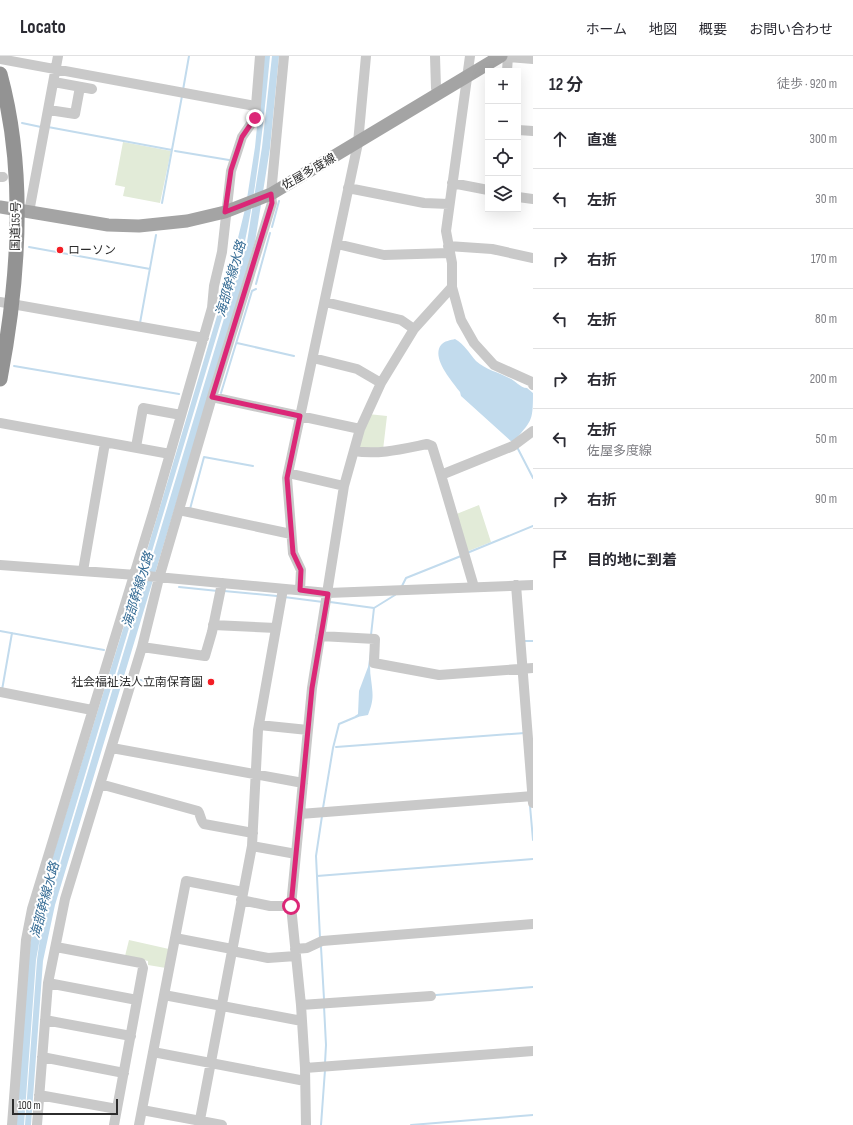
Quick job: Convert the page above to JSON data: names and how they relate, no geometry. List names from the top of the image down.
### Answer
{
  "streets": {
    "highway": ["国道155号"],
    "main road": ["佐屋多度線"]
  },
  "crossings": [
    ["佐屋多度線", "国道155号"]
  ],
  "water": ["海部幹線水路"],
  "places": ["ローソン", "社会福祉法人立南保育園"],
  "scale_bar": "100 m",
  "page": {
    "header": "Locato",
    "nav": [
      "ホーム",
      "地図",
      "概要",
      "お問い合わせ"
    ],
    "heading": ["12 分", "徒歩 · 920 m"],
    "map_buttons": ["+", "−"],
    "list": [
      ["直進", "300 m"],
      ["左折", "30 m"],
      ["右折", "170 m"],
      ["左折", "80 m"],
      ["右折", "200 m"],
      ["左折", "佐屋多度線", "50 m"],
      ["右折", "90 m"],
      "目的地に到着"
    ],
    "scale": "100 m"
  }
}
